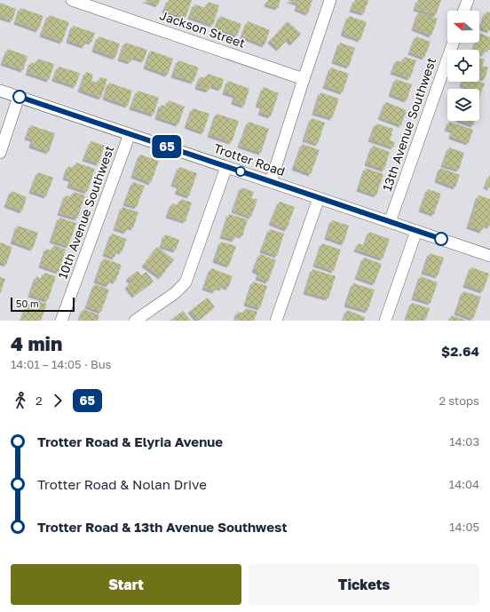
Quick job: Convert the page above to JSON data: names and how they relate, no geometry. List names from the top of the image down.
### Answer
{
  "streets": {
    "street": [
      "Jackson Street",
      "13th Avenue Southwest",
      "Trotter Road",
      "10th Avenue Southwest"
    ]
  },
  "crossings": [
    ["13th Avenue Southwest", "Trotter Road"],
    ["Trotter Road", "10th Avenue Southwest"]
  ],
  "lines": ["bus line 65"],
  "scale_bar": "50 m",
  "north": "left",
  "page": {
    "on_map": "65",
    "scale": "50 m",
    "heading": ["4 min", "14:01 – 14:05 · Bus", "$2.64"],
    "legs": ["2", "65", "2 stops"],
    "list": [
      {
        "name": "Trotter Road & Elyria Avenue",
        "value": "14:03"
      },
      {
        "name": "Trotter Road & Nolan Drive",
        "value": "14:04"
      },
      {
        "name": "Trotter Road & 13th Avenue Southwest",
        "value": "14:05"
      }
    ],
    "buttons": ["Start", "Tickets"]
  }
}
